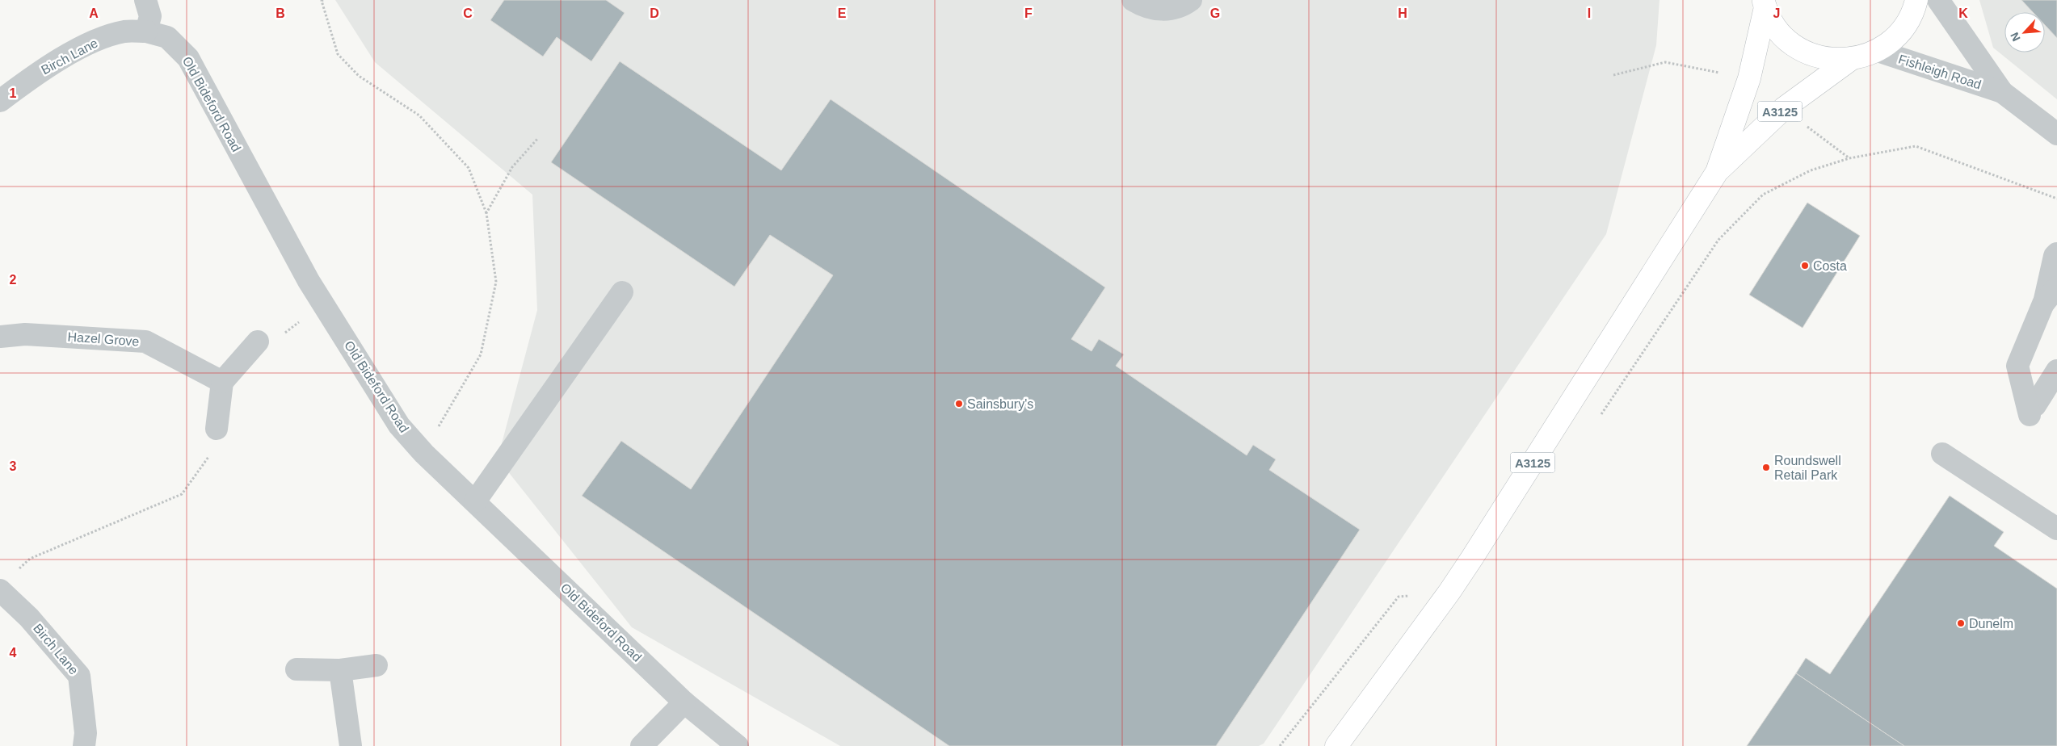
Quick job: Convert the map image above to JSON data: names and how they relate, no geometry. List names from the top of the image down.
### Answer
{
  "streets": {
    "main road": ["A3125"],
    "street": [
      "Birch Lane",
      "Fishleigh Road",
      "Old Bideford Road",
      "Hazel Grove"
    ]
  },
  "crossings": [
    ["Birch Lane", "Old Bideford Road"]
  ],
  "places": [
    "Costa",
    "Sainsbury's",
    "Roundswell Retail Park",
    "Dunelm"
  ],
  "north": "bottom left",
  "grid": {
    "columns": [
      "A",
      "B",
      "C",
      "D",
      "E",
      "F",
      "G",
      "H",
      "I",
      "J",
      "K"
    ],
    "rows": [
      "1",
      "2",
      "3",
      "4"
    ]
  }
}
